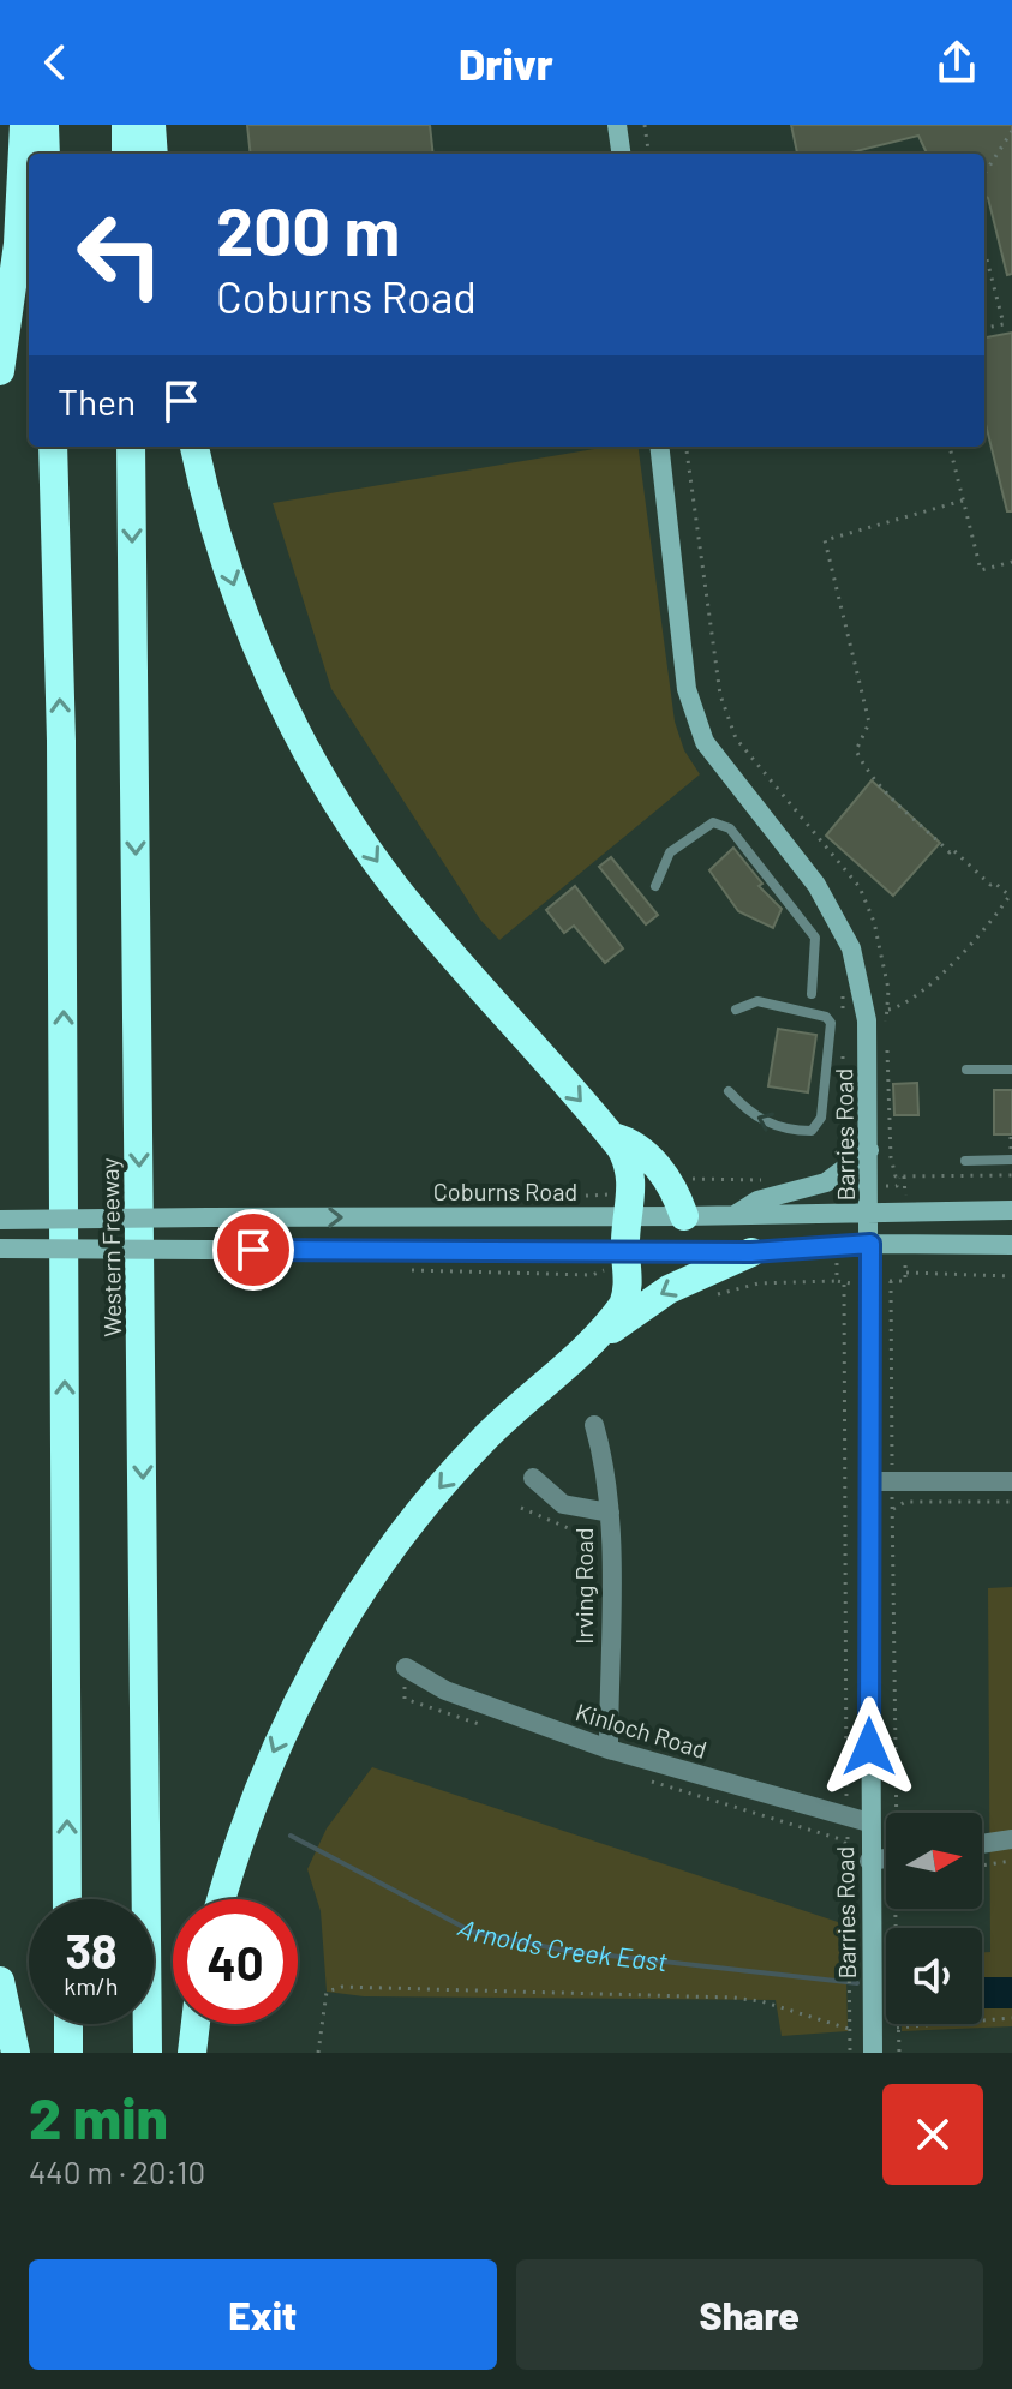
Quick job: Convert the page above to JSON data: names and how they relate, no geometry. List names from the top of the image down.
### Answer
{
  "streets": {
    "highway": ["Western Freeway"],
    "main road": ["Barries Road", "Coburns Road"],
    "street": ["Irving Road", "Kinloch Road"]
  },
  "crossings": [
    ["Barries Road", "Coburns Road"],
    ["Barries Road", "Kinloch Road"],
    ["Irving Road", "Kinloch Road"]
  ],
  "water": ["Arnolds Creek East"],
  "north": "right",
  "page": {
    "header": "Drivr",
    "turn": ["200 m", "Coburns Road"],
    "then": "Then",
    "speed": "38 km/h",
    "limit": "40",
    "heading": ["2 min", "440 m · 20:10"],
    "buttons": ["Exit", "Share"]
  }
}
